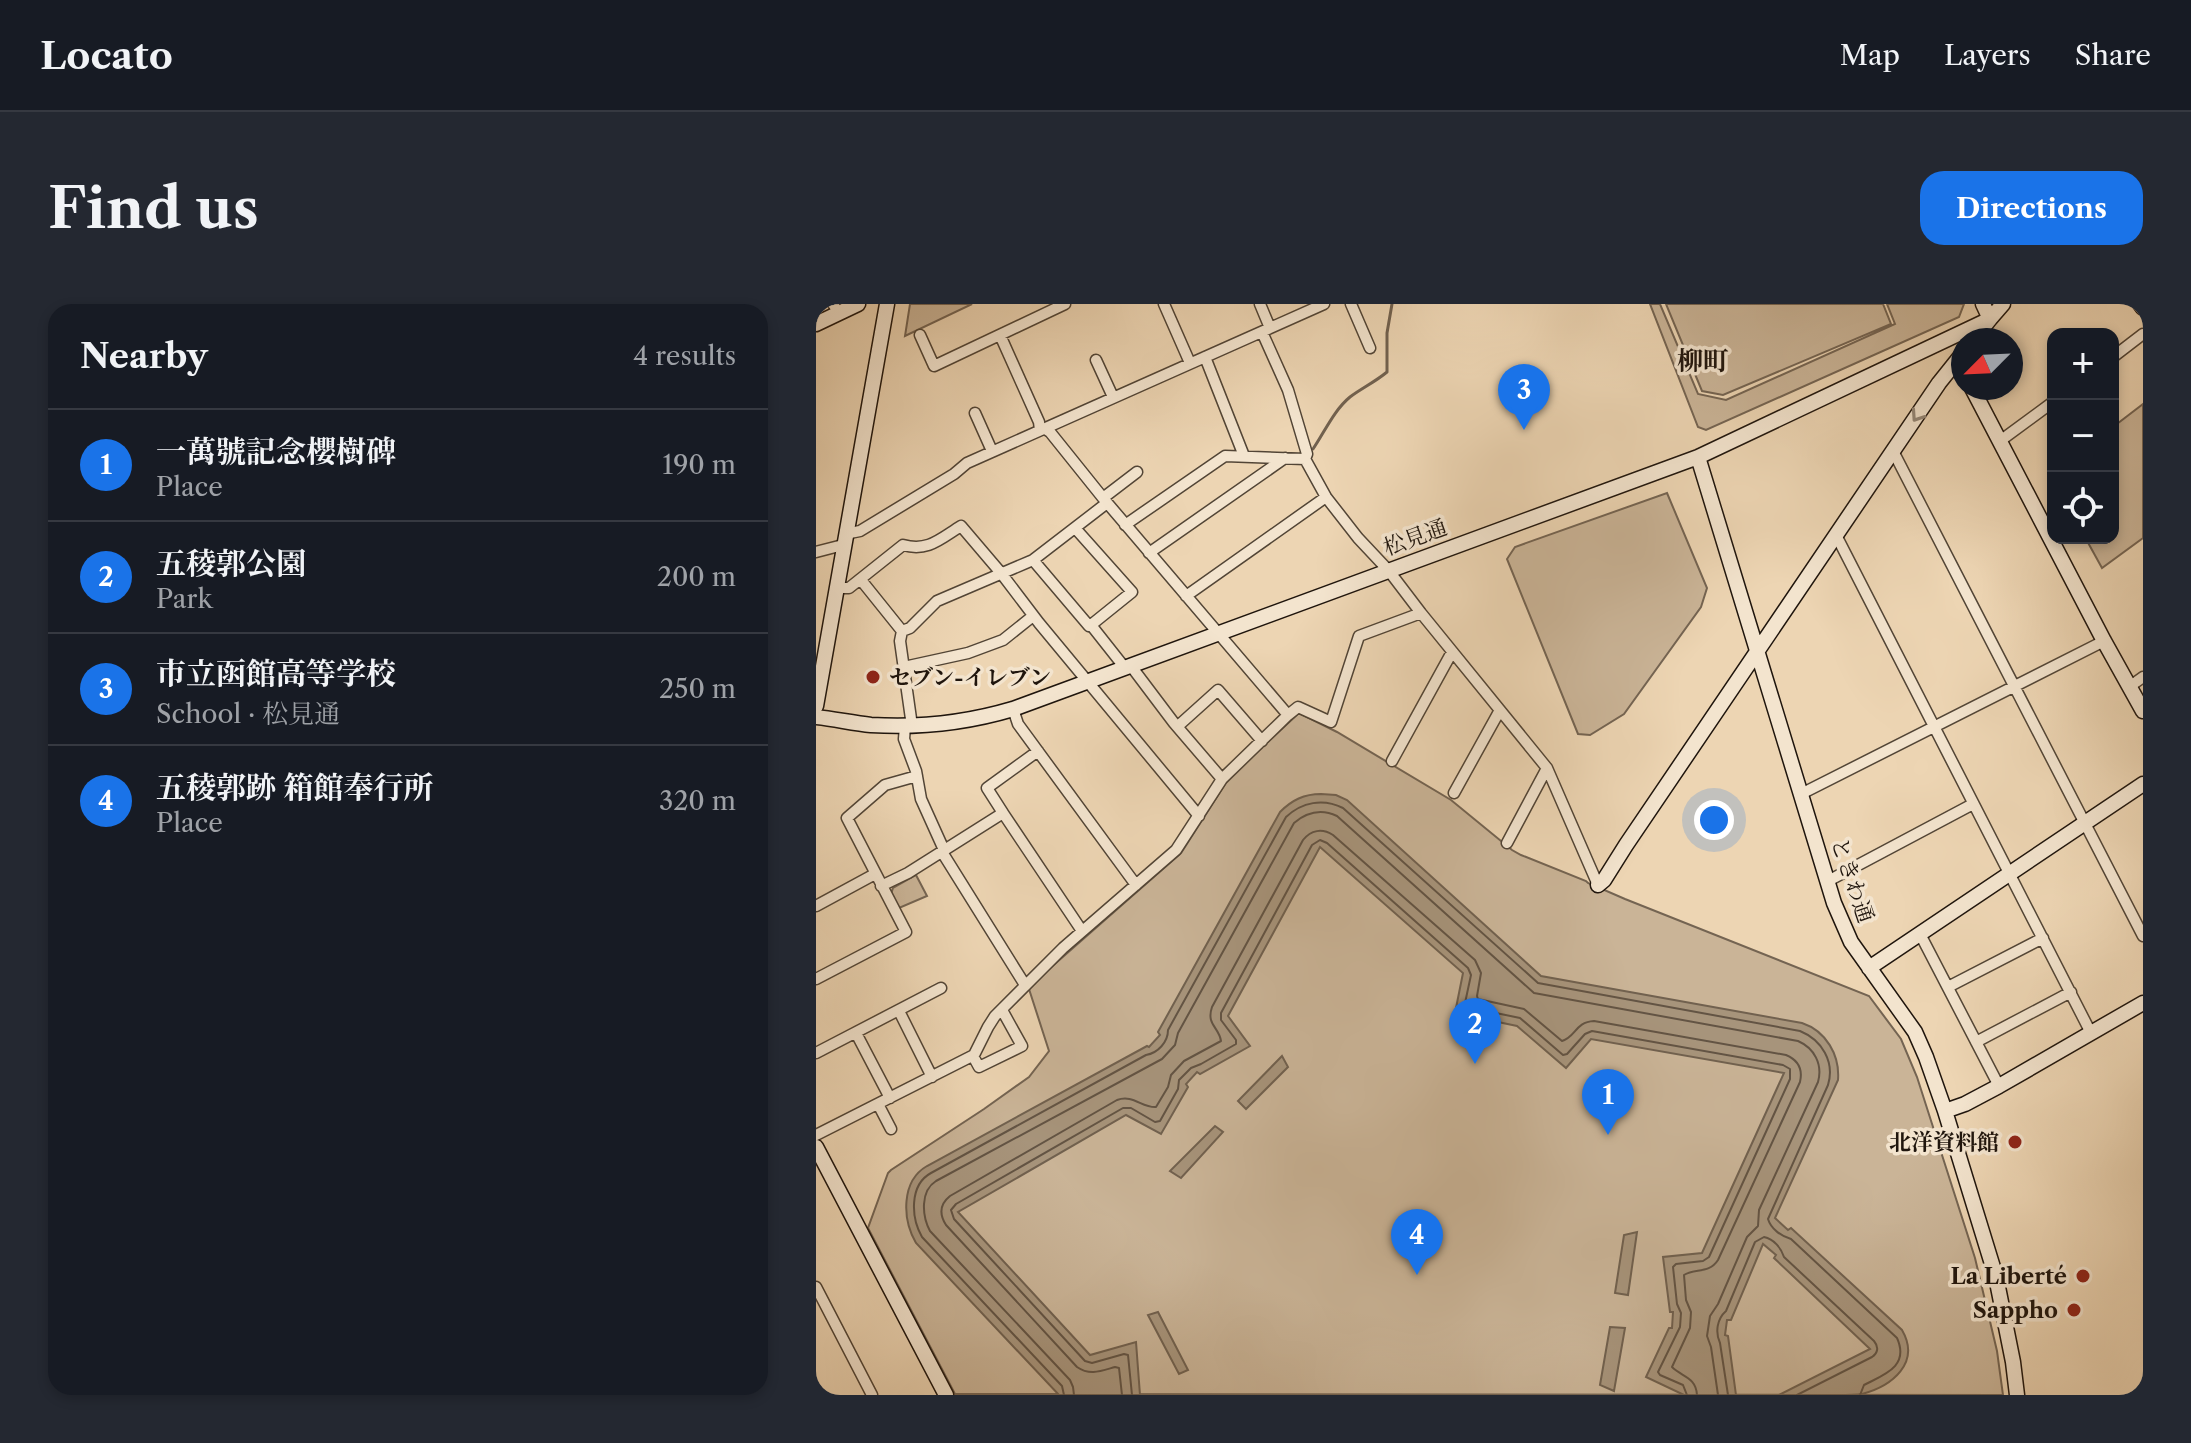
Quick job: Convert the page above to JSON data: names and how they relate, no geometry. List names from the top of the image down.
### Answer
{
  "streets": {
    "street": ["松見通", "ときわ通"]
  },
  "crossings": [
    ["松見通", "ときわ通"]
  ],
  "districts": ["柳町"],
  "places": [
    "セブン-イレブン",
    "北洋資料館",
    "La Liberté",
    "Sappho"
  ],
  "north": "bottom left",
  "page": {
    "header": "Locato",
    "nav": ["Map", "Layers", "Share"],
    "buttons": "Directions",
    "title": "Find us",
    "heading": ["Nearby", "4 results"],
    "map_buttons": ["+", "−"],
    "pins": [
      "3",
      "2",
      "1",
      "4"
    ],
    "list": [
      {
        "mark": "1",
        "name": "一萬號記念櫻樹碑",
        "note": "Place",
        "value": "190 m"
      },
      {
        "mark": "2",
        "name": "五稜郭公園",
        "note": "Park",
        "value": "200 m"
      },
      {
        "mark": "3",
        "name": "市立函館高等学校",
        "note": "School · 松見通",
        "value": "250 m"
      },
      {
        "mark": "4",
        "name": "五稜郭跡 箱館奉行所",
        "note": "Place",
        "value": "320 m"
      }
    ]
  }
}
